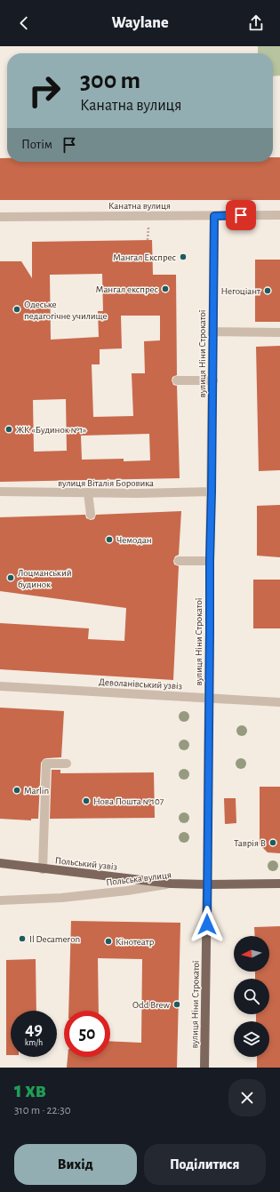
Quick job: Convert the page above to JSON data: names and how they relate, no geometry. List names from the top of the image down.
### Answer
{
  "streets": {
    "main road": ["вулиця Ніни Строкатої", "Польський узвіз", "Польська вулиця"],
    "street": ["Канатна вулиця", "вулиця Віталія Боровика", "Деволанівський узвіз"]
  },
  "crossings": [
    ["Канатна вулиця", "вулиця Ніни Строкатої"],
    ["вулиця Ніни Строкатої", "вулиця Віталія Боровика"],
    ["вулиця Ніни Строкатої", "Польська вулиця"],
    ["Польський узвіз", "Польська вулиця"]
  ],
  "places": [
    "Мангал Експрес",
    "Мангал експрес",
    "Негоціант",
    "Одеське педагогічне училище",
    "ЖК «Будинок №1»",
    "Чемодан",
    "Лоцманський будинок",
    "Marlin",
    "Нова Пошта №107",
    "Таврія В",
    "Il Decameron",
    "Кінотеатр",
    "Odd Brew"
  ],
  "north": "left",
  "page": {
    "header": "Waylane",
    "turn": ["300 m", "Канатна вулиця"],
    "then": "Потім",
    "speed": "49 km/h",
    "limit": "50",
    "heading": ["1 хв", "310 m · 22:30"],
    "buttons": ["Вихід", "Поділитися"]
  }
}
